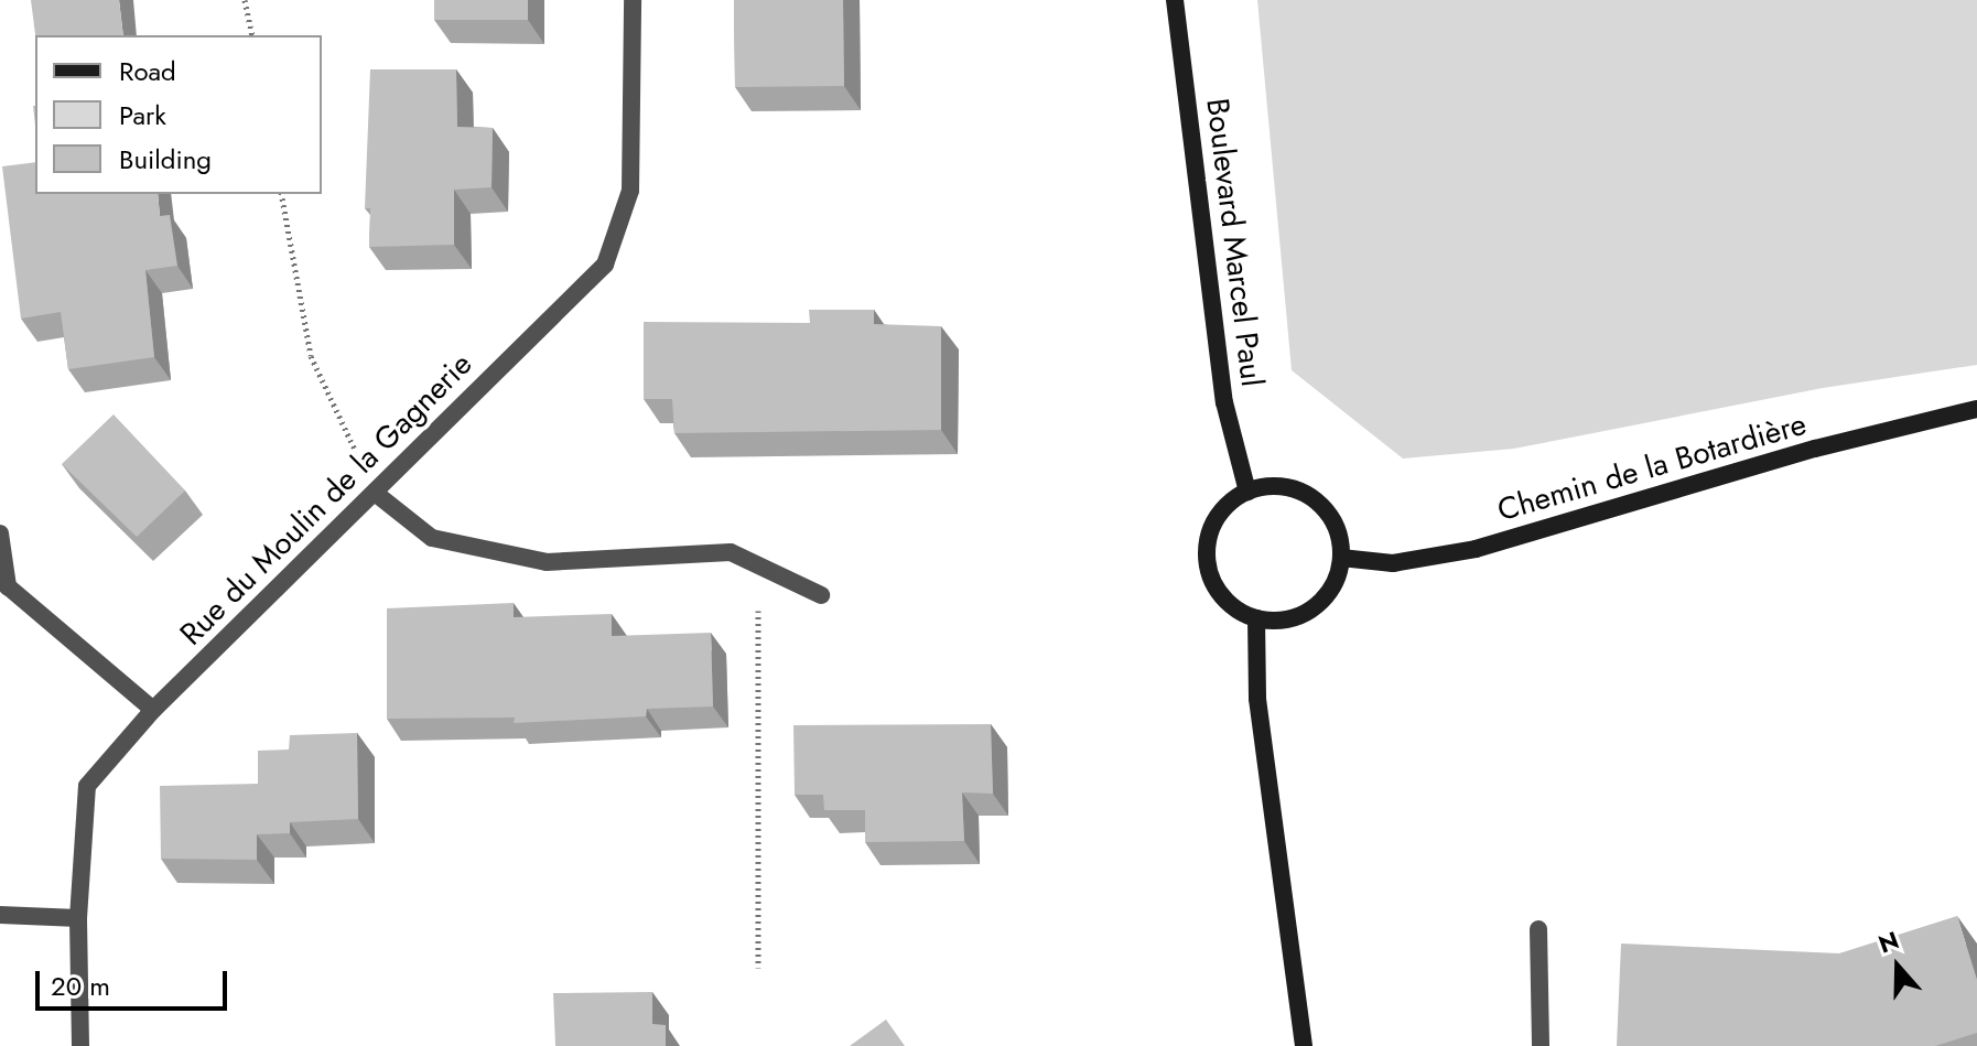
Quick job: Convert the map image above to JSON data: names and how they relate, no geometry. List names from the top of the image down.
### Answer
{
  "streets": {
    "street": ["Boulevard Marcel Paul", "Chemin de la Botardière", "Rue du Moulin de la Gagnerie"]
  },
  "crossings": [
    ["Boulevard Marcel Paul", "Chemin de la Botardière"]
  ],
  "legend": ["Road", "Park", "Building"],
  "scale_bar": "20 m",
  "north": "top"
}
